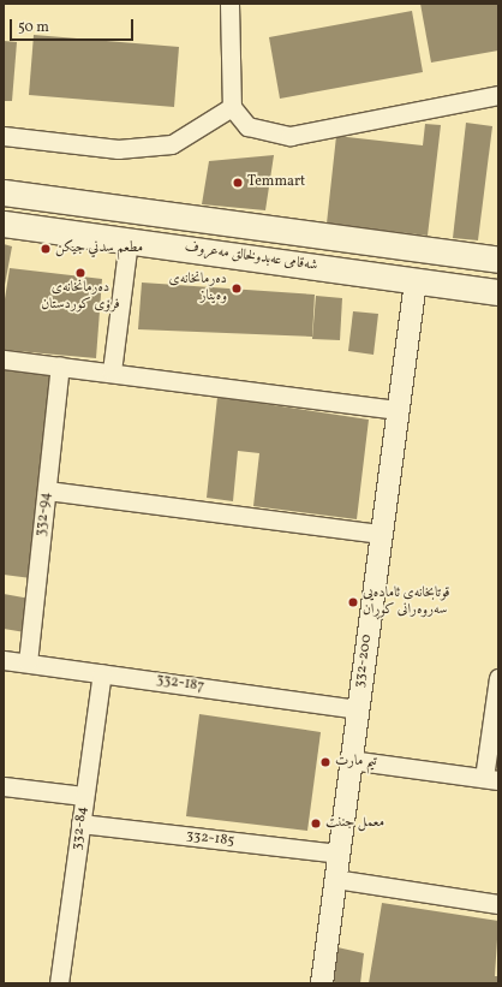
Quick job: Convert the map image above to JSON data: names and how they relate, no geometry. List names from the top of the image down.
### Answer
{
  "streets": {
    "main road": ["شەقامی عەبدولخالق مەعروف"],
    "street": [
      "332-94",
      "332-200",
      "332-187",
      "332-84",
      "332-185"
    ]
  },
  "crossings": [
    ["شەقامی عەبدولخالق مەعروف", "332-200"],
    ["332-94", "332-187"],
    ["332-200", "332-187"],
    ["332-200", "332-185"],
    ["332-187", "332-84"],
    ["332-84", "332-185"]
  ],
  "places": [
    "Temmart",
    "مطعم سدني جيكن",
    "دەرمانخانەی فرۆی کوردستان",
    "دەرمانخانەی وەیناز",
    "قوتابخانەی ئامادەیی سەروەرانی کوڕان",
    "تيم مارت",
    "معمل جننت"
  ],
  "scale_bar": "50 m"
}
